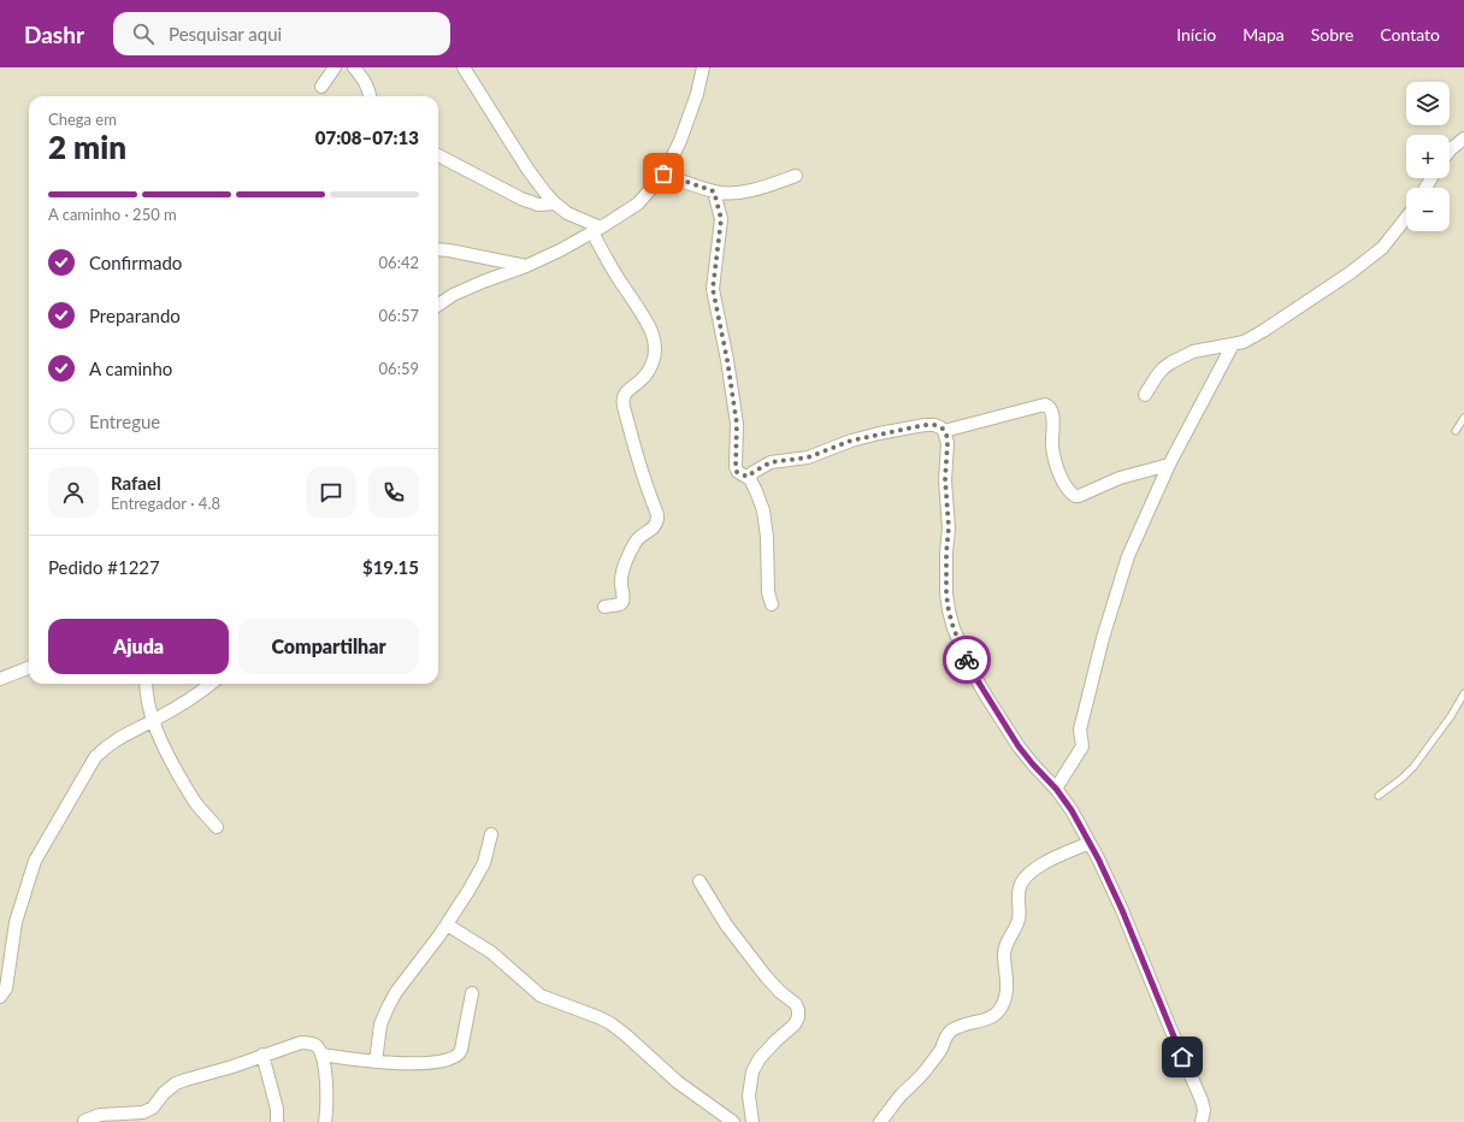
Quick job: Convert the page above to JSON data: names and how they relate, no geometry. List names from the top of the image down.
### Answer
{
  "page": {
    "header": "Dashr",
    "search": "Pesquisar aqui",
    "nav": [
      "Início",
      "Mapa",
      "Sobre",
      "Contato"
    ],
    "map_buttons": ["+", "−"],
    "heading": ["2 min", "Chega em", "07:08–07:13"],
    "panel": [
      "Rafael",
      "Entregador · 4.8",
      "Pedido #1227",
      "$19.15"
    ],
    "bar": "A caminho · 250 m",
    "list": [
      ["Confirmado", "06:42"],
      ["Preparando", "06:57"],
      ["A caminho", "06:59"],
      "Entregue"
    ],
    "buttons": ["Ajuda", "Compartilhar"]
  }
}
